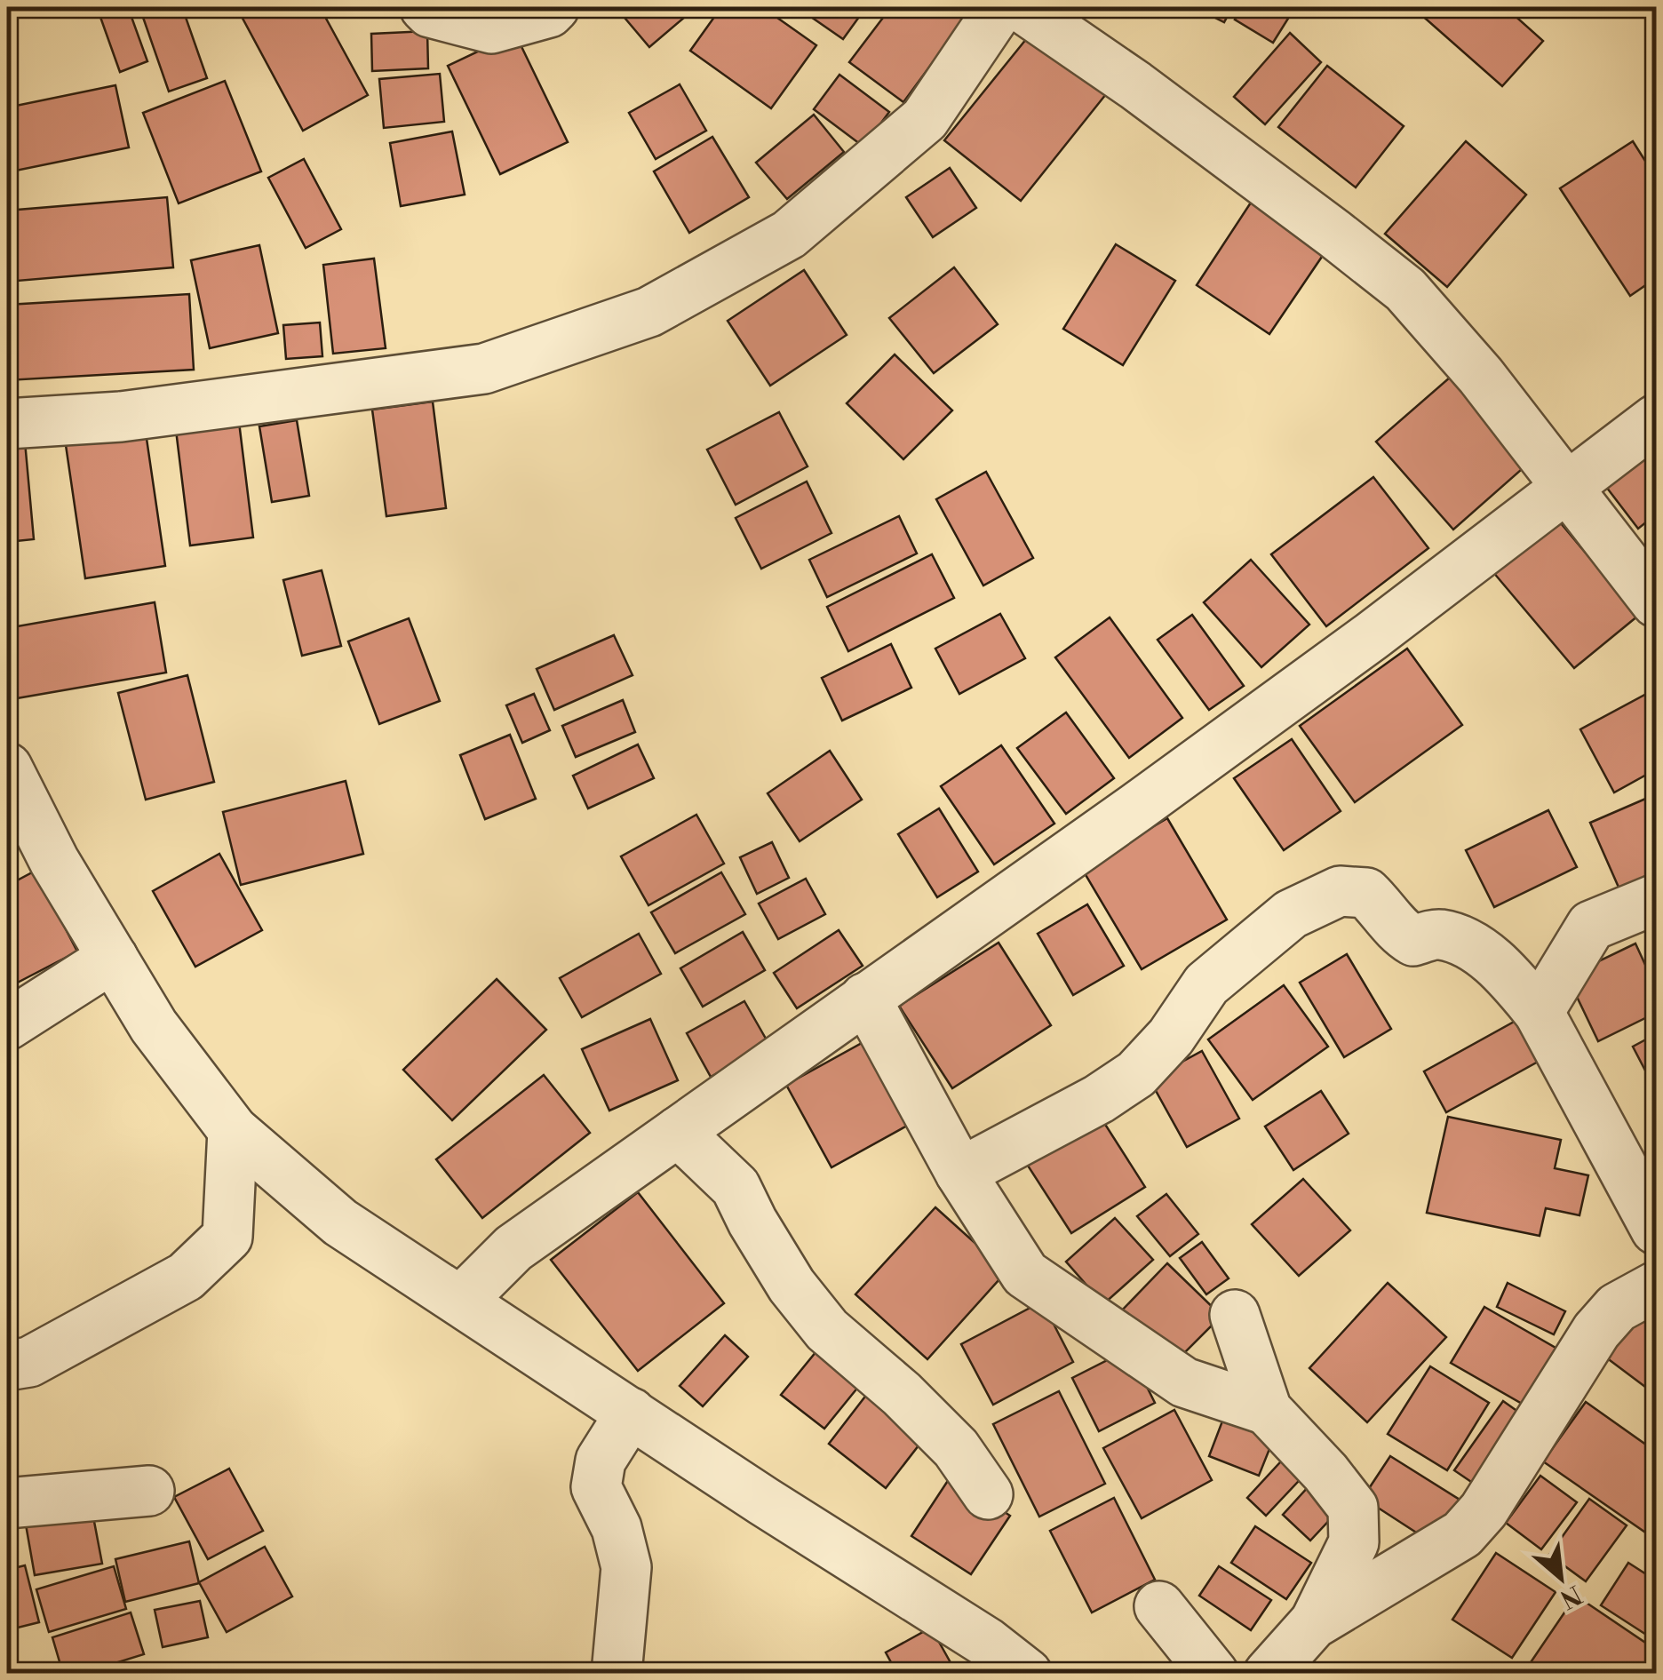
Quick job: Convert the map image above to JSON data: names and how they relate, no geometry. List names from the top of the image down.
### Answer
{
  "north": "bottom right"
}
